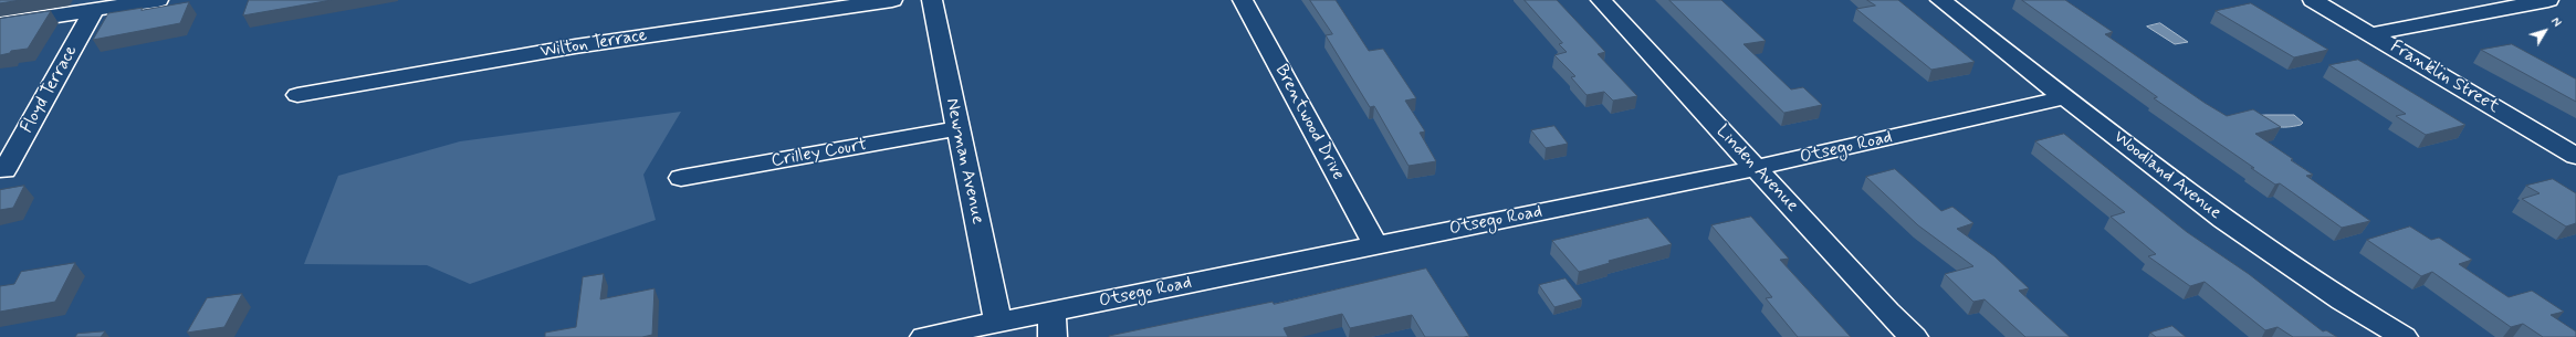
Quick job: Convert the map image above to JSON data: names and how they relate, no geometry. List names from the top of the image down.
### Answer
{
  "streets": {
    "street": [
      "Wilton Terrace",
      "Franklin Street",
      "Floyd Terrace",
      "Brentwood Drive",
      "Otsego Road",
      "Crilley Court",
      "Newman Avenue",
      "Linden Avenue",
      "Woodland Avenue"
    ]
  },
  "crossings": [
    ["Brentwood Drive", "Otsego Road"],
    ["Otsego Road", "Newman Avenue"],
    ["Otsego Road", "Linden Avenue"],
    ["Otsego Road", "Woodland Avenue"],
    ["Crilley Court", "Newman Avenue"]
  ],
  "north": "top right"
}
